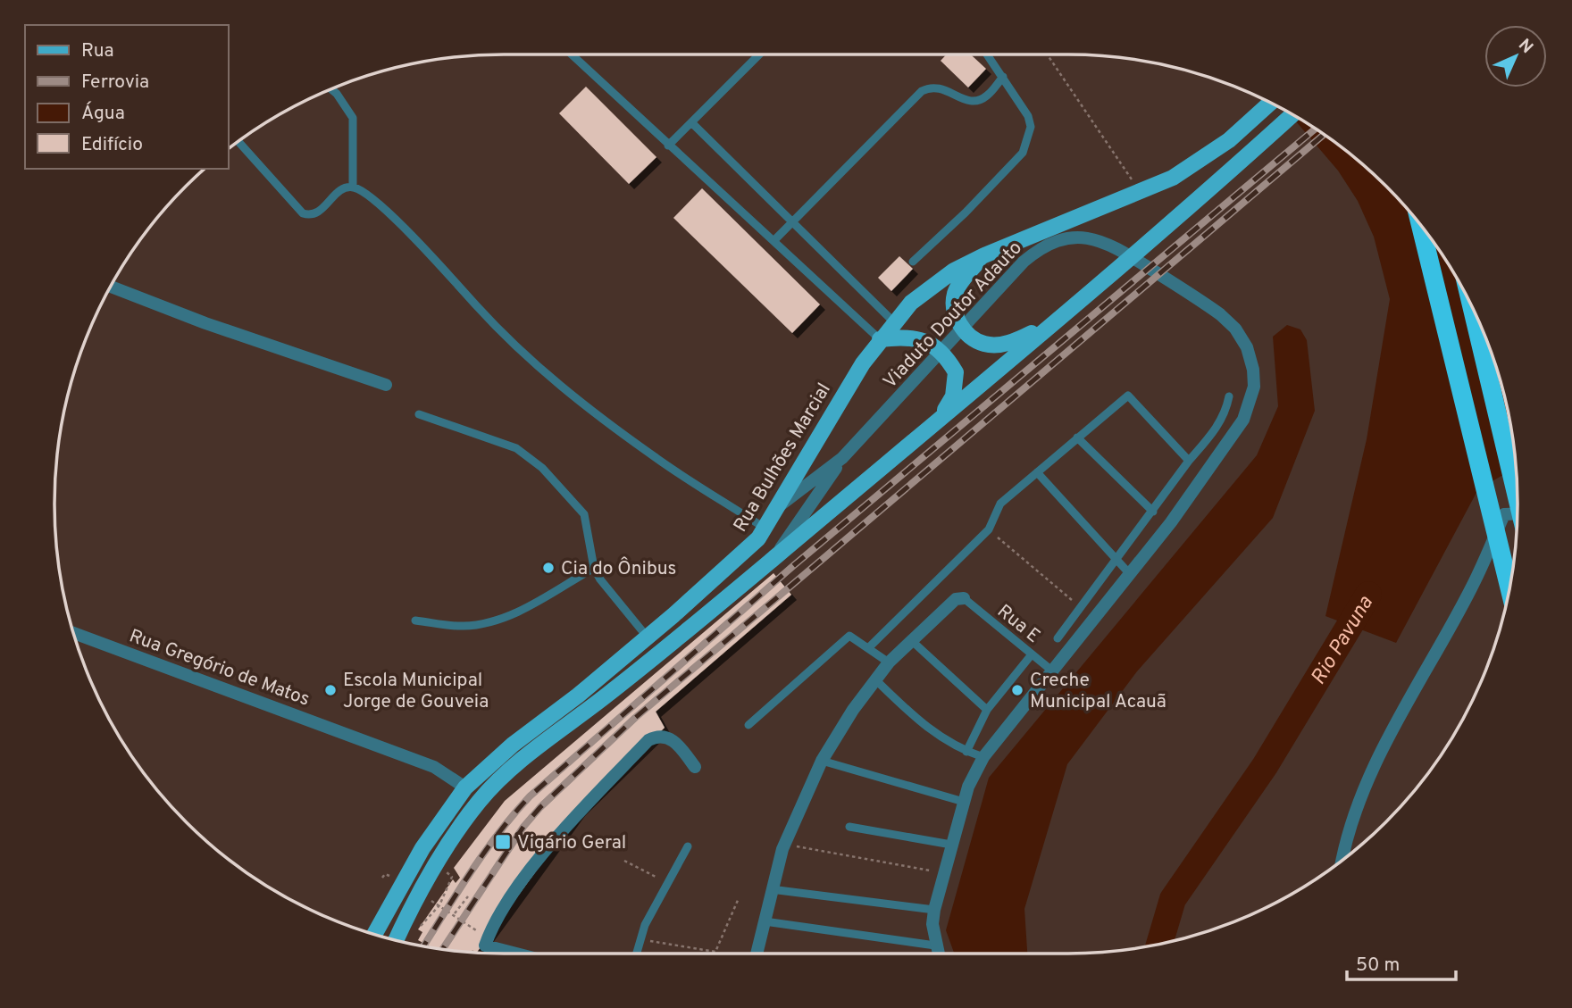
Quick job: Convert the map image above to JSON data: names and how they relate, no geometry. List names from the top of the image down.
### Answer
{
  "streets": {
    "main road": ["Rua Bulhões Marcial"],
    "street": ["Viaduto Doutor Adauto", "Rua Gregório de Matos"],
    "lane": ["Rua E"]
  },
  "crossings": [
    ["Viaduto Doutor Adauto", "Rua Bulhões Marcial"],
    ["Viaduto Doutor Adauto", "Rua E"],
    ["Rua Bulhões Marcial", "Rua Gregório de Matos"]
  ],
  "water": ["Rio Pavuna"],
  "places": {
    "other": ["Cia do Ônibus", "Escola Municipal Jorge de Gouveia", "Creche Municipal Acauã"],
    "transit": ["Vigário Geral"]
  },
  "legend": [
    "Rua",
    "Ferrovia",
    "Água",
    "Edifício"
  ],
  "scale_bar": "50 m",
  "north": "top right"
}
